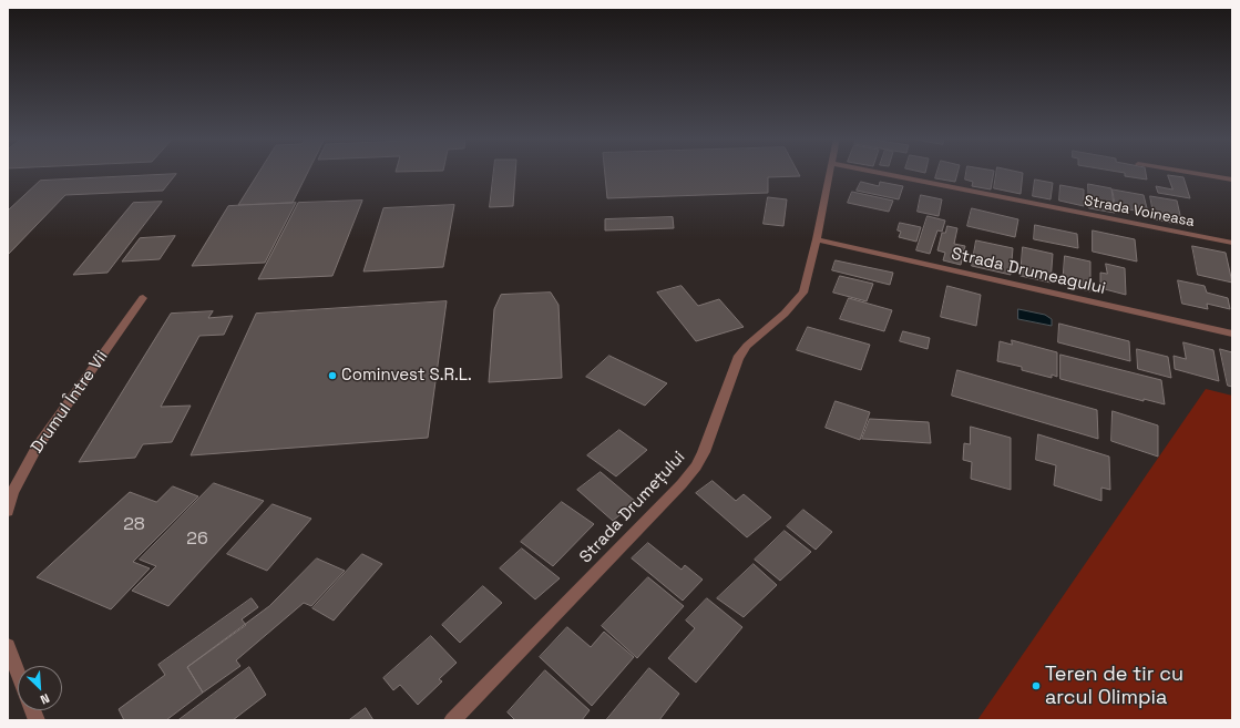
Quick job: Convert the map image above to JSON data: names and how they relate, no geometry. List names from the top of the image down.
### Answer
{
  "streets": {
    "street": [
      "Strada Voineasa",
      "Strada Drumeagului",
      "Drumul Între Vii",
      "Strada Drumețului"
    ]
  },
  "crossings": [
    ["Strada Drumeagului", "Strada Drumețului"]
  ],
  "places": ["Cominvest S.R.L.", "Teren de tir cu arcul Olimpia"],
  "house_numbers": ["28", "26"],
  "north": "bottom right"
}
